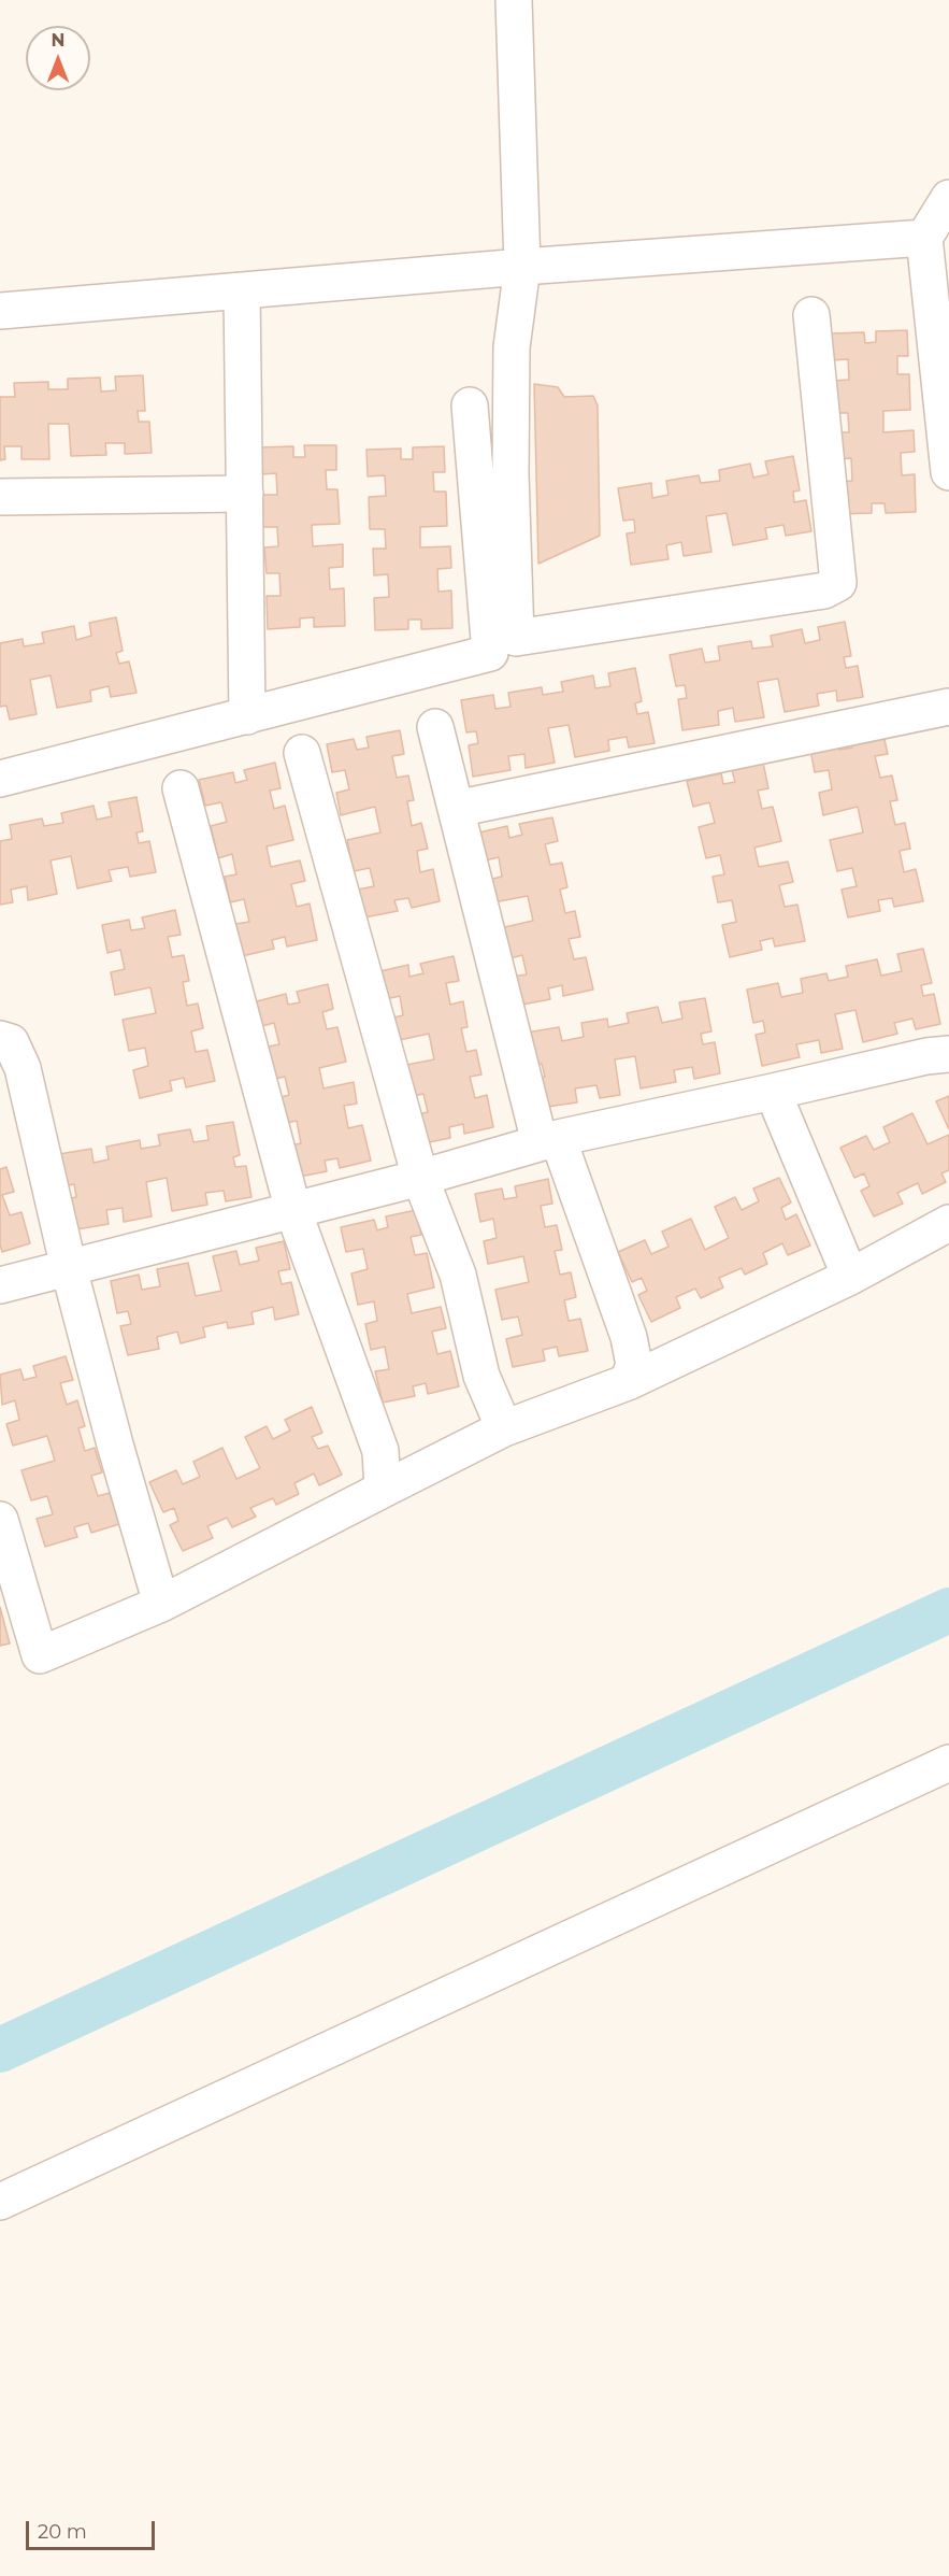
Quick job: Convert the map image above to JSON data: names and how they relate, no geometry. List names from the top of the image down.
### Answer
{
  "scale_bar": "20 m",
  "north": "top"
}
